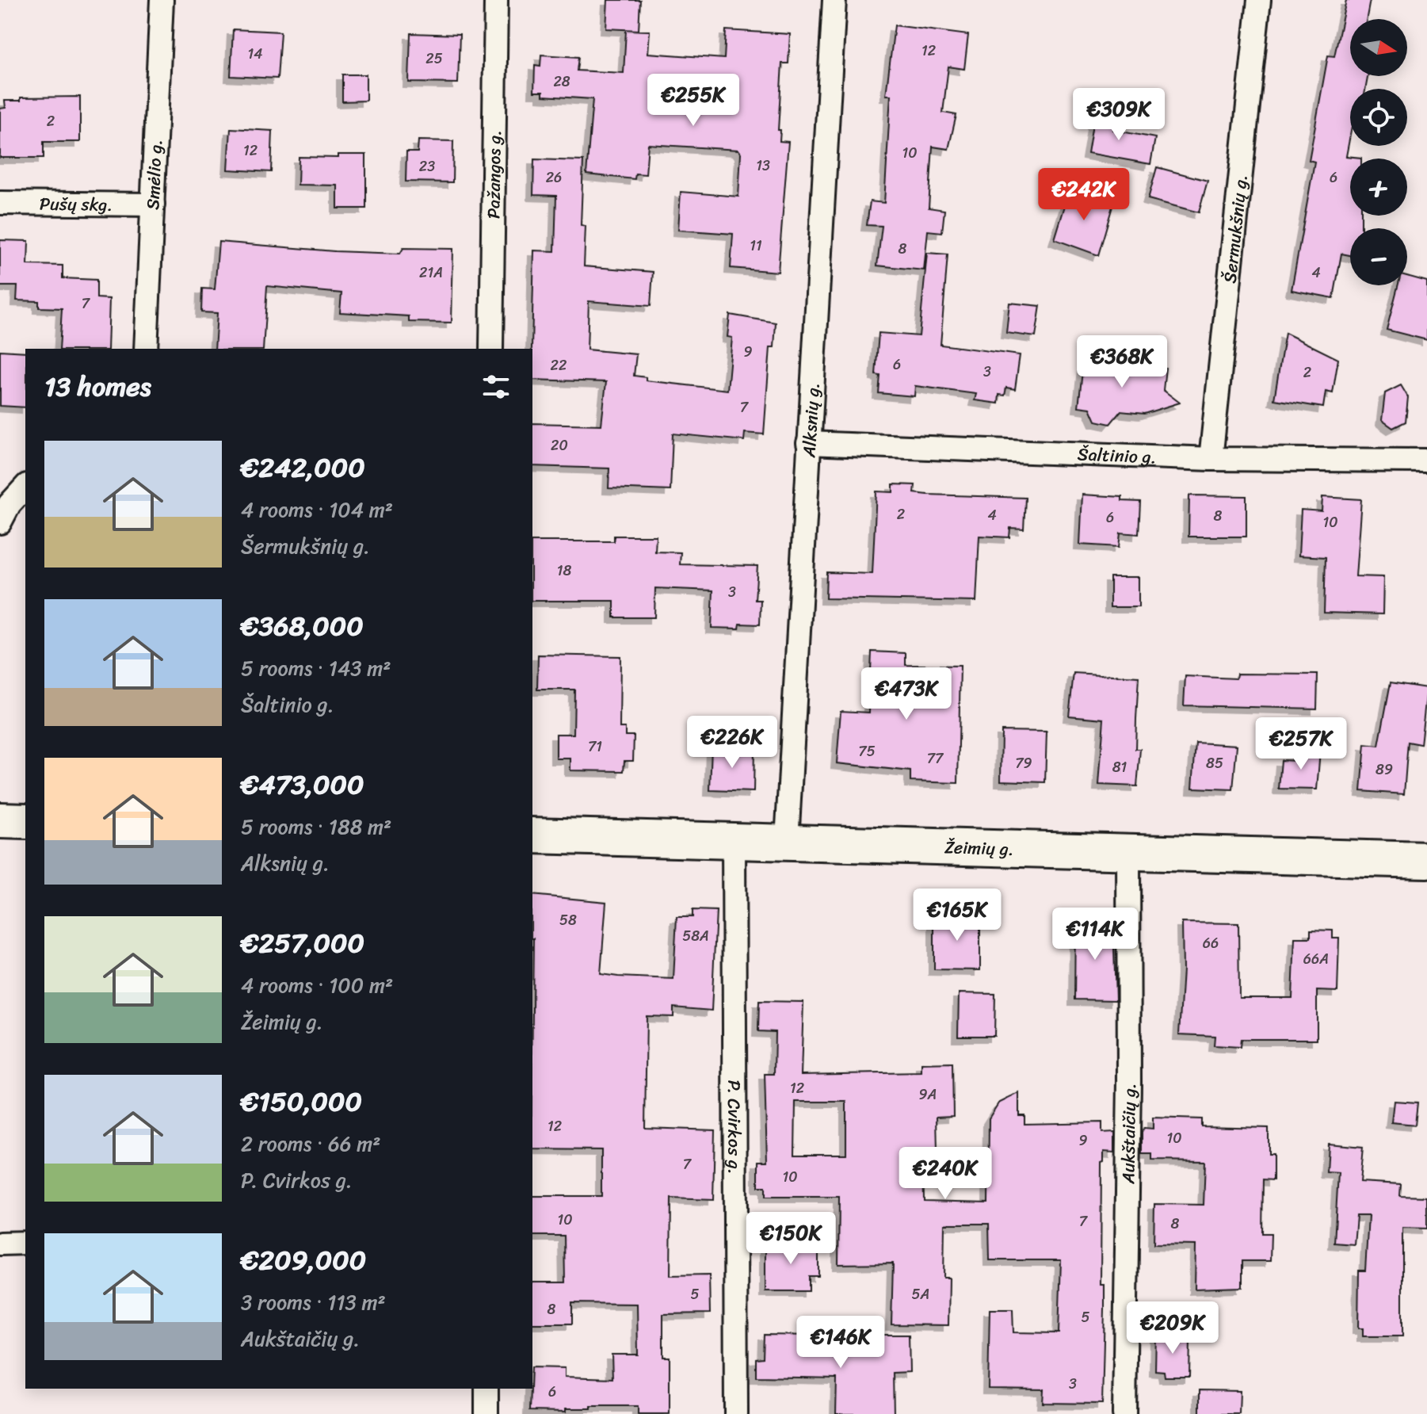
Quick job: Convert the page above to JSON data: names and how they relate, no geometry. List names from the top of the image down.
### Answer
{
  "streets": {
    "main road": ["Žeimių g."],
    "street": [
      "Smėlio g.",
      "Pažangos g.",
      "Pušų skg.",
      "Šermukšnių g.",
      "Alksnių g.",
      "Šaltinio g.",
      "P. Cvirkos g.",
      "Aukštaičių g."
    ]
  },
  "crossings": [
    ["Smėlio g.", "Pušų skg."],
    ["Šermukšnių g.", "Šaltinio g."],
    ["Alksnių g.", "Šaltinio g."],
    ["Alksnių g.", "Žeimių g."],
    ["Žeimių g.", "P. Cvirkos g."],
    ["Žeimių g.", "Aukštaičių g."]
  ],
  "house_numbers": [
    "12",
    "14",
    "25",
    "28",
    "2",
    "12",
    "10",
    "13",
    "23",
    "26",
    "6",
    "11",
    "8",
    "21A",
    "4",
    "7",
    "9",
    "6",
    "22",
    "3",
    "2",
    "7",
    "20",
    "2",
    "4",
    "8",
    "6",
    "10",
    "18",
    "3",
    "71",
    "75",
    "77",
    "79",
    "85",
    "81",
    "89",
    "58",
    "58A",
    "66",
    "66A",
    "12",
    "9A",
    "12",
    "10",
    "9",
    "7",
    "10",
    "10",
    "7",
    "8",
    "5",
    "5A",
    "8",
    "5",
    "3",
    "6"
  ],
  "north": "right",
  "page": {
    "map_buttons": ["+", "−"],
    "price": [
      "€255K",
      "€309K",
      "€242K",
      "€368K",
      "€473K",
      "€226K",
      "€257K",
      "€165K",
      "€114K",
      "€240K",
      "€150K",
      "€209K",
      "€146K"
    ],
    "heading": "13 homes",
    "list": [
      {
        "name": "€242,000",
        "note": "4 rooms · 104 m² · Šermukšnių g."
      },
      {
        "name": "€368,000",
        "note": "5 rooms · 143 m² · Šaltinio g."
      },
      {
        "name": "€473,000",
        "note": "5 rooms · 188 m² · Alksnių g."
      },
      {
        "name": "€257,000",
        "note": "4 rooms · 100 m² · Žeimių g."
      },
      {
        "name": "€150,000",
        "note": "2 rooms · 66 m² · P. Cvirkos g."
      },
      {
        "name": "€209,000",
        "note": "3 rooms · 113 m² · Aukštaičių g."
      }
    ]
  }
}
